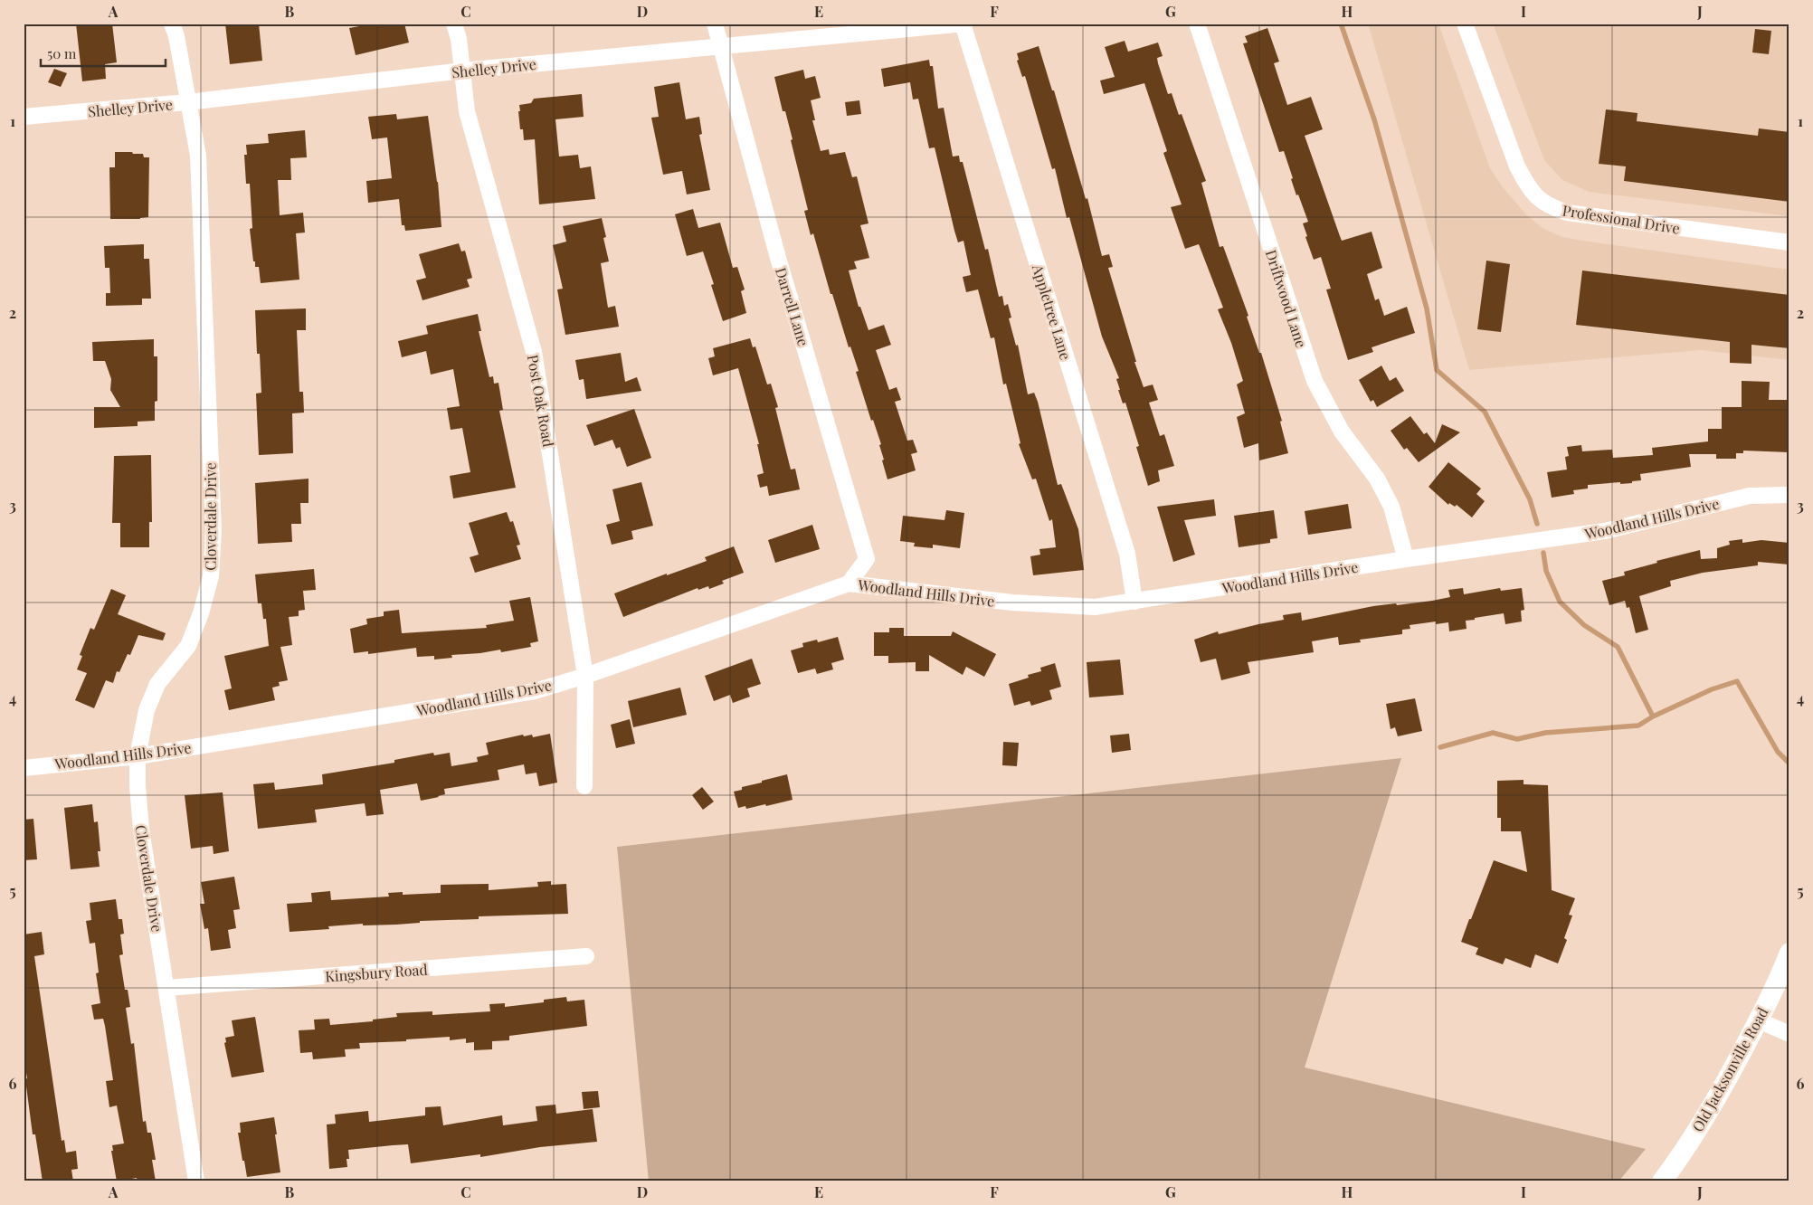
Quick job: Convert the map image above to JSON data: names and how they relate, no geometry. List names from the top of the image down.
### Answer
{
  "streets": {
    "main road": ["Old Jacksonville Road"],
    "street": [
      "Shelley Drive",
      "Professional Drive",
      "Driftwood Lane",
      "Darrell Lane",
      "Appletree Lane",
      "Post Oak Road",
      "Cloverdale Drive",
      "Woodland Hills Drive",
      "Kingsbury Road"
    ]
  },
  "crossings": [
    ["Shelley Drive", "Darrell Lane"],
    ["Shelley Drive", "Appletree Lane"],
    ["Shelley Drive", "Post Oak Road"],
    ["Shelley Drive", "Cloverdale Drive"],
    ["Driftwood Lane", "Woodland Hills Drive"],
    ["Darrell Lane", "Woodland Hills Drive"],
    ["Appletree Lane", "Woodland Hills Drive"],
    ["Post Oak Road", "Woodland Hills Drive"],
    ["Cloverdale Drive", "Woodland Hills Drive"],
    ["Cloverdale Drive", "Kingsbury Road"]
  ],
  "scale_bar": "50 m",
  "grid": {
    "columns": [
      "A",
      "B",
      "C",
      "D",
      "E",
      "F",
      "G",
      "H",
      "I",
      "J"
    ],
    "rows": [
      "1",
      "2",
      "3",
      "4",
      "5",
      "6"
    ]
  }
}
